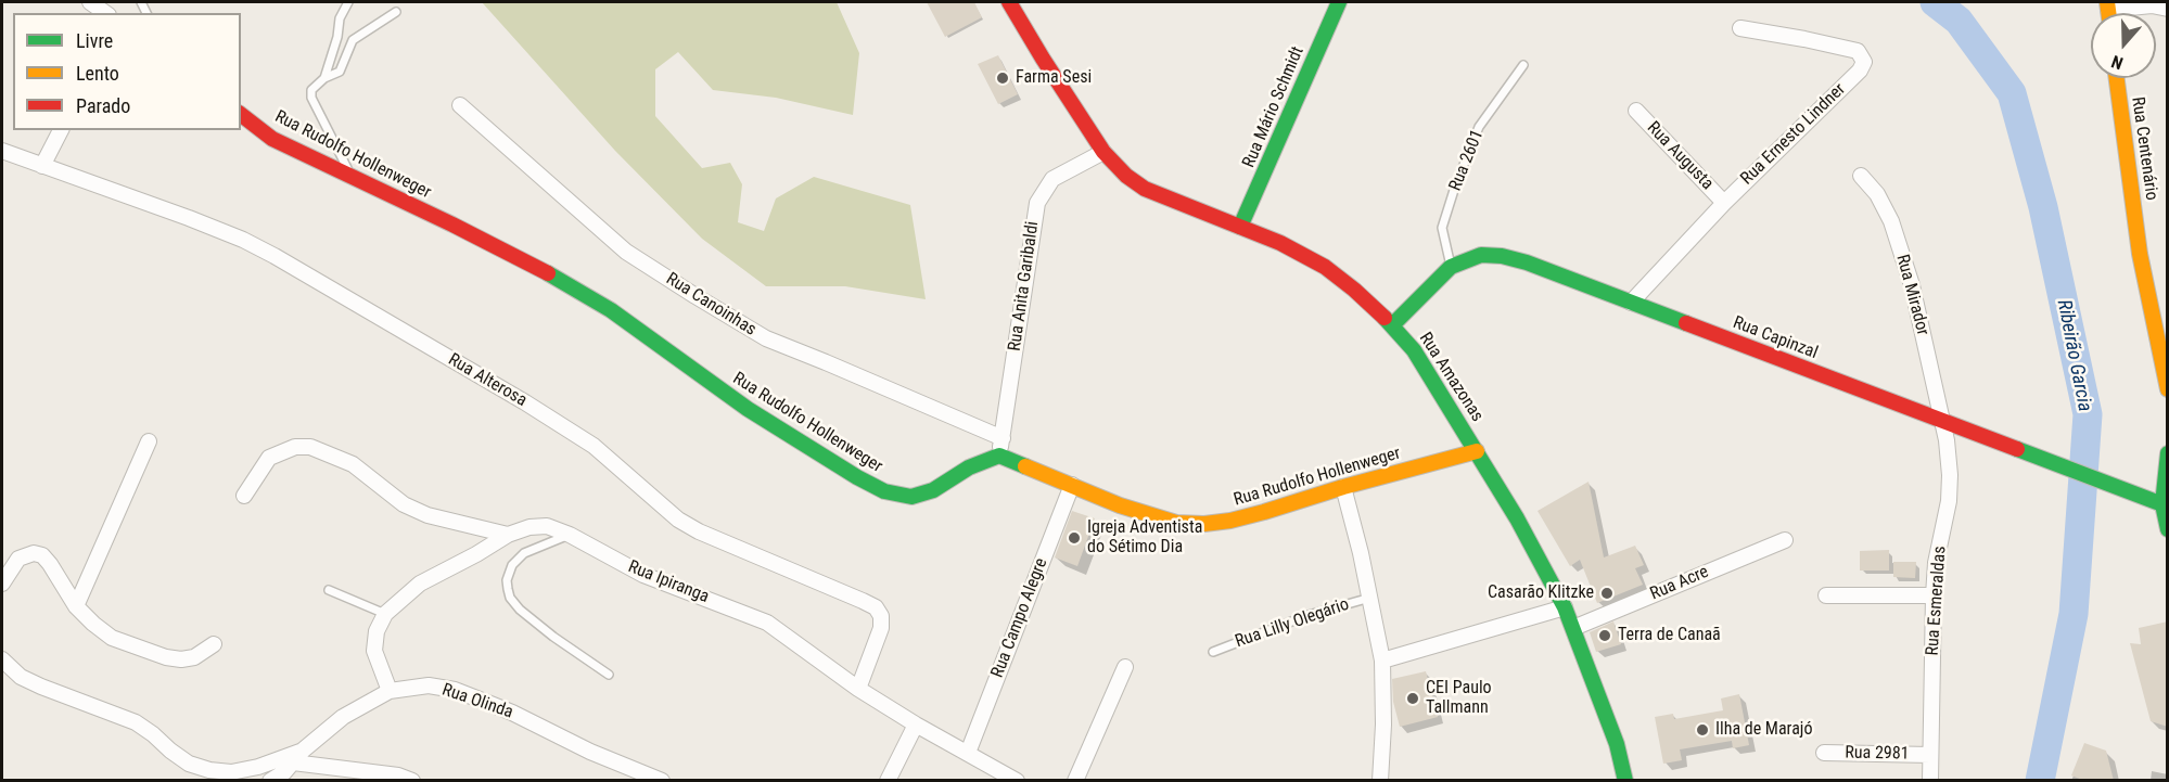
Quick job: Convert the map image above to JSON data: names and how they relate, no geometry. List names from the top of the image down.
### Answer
{
  "streets": {
    "street": [
      "Rua Mário Schmidt",
      "Rua Ernesto Lindner",
      "Rua Centenário",
      "Rua Rudolfo Hollenweger",
      "Rua Augusta",
      "Rua Anita Garibaldi",
      "Rua Mirador",
      "Rua Canoinhas",
      "Rua Capinzal",
      "Rua Amazonas",
      "Rua Alterosa",
      "Rua Ipiranga",
      "Rua Acre",
      "Rua Esmeraldas",
      "Rua Campo Alegre",
      "Rua Olinda",
      "Rua 2981"
    ],
    "lane": ["Rua 2601", "Rua Lilly Olegário"]
  },
  "crossings": [
    ["Rua Mário Schmidt", "Rua Amazonas"],
    ["Rua Ernesto Lindner", "Rua Augusta"],
    ["Rua Ernesto Lindner", "Rua Capinzal"],
    ["Rua Rudolfo Hollenweger", "Rua Anita Garibaldi"],
    ["Rua Rudolfo Hollenweger", "Rua Amazonas"],
    ["Rua Rudolfo Hollenweger", "Rua Campo Alegre"],
    ["Rua 2601", "Rua Capinzal"],
    ["Rua Anita Garibaldi", "Rua Canoinhas"],
    ["Rua Anita Garibaldi", "Rua Amazonas"],
    ["Rua Mirador", "Rua Capinzal"],
    ["Rua Mirador", "Rua Esmeraldas"],
    ["Rua Capinzal", "Rua Amazonas"],
    ["Rua Capinzal", "Rua Esmeraldas"],
    ["Rua Amazonas", "Rua Acre"],
    ["Rua Alterosa", "Rua Ipiranga"],
    ["Rua Ipiranga", "Rua Campo Alegre"],
    ["Rua Esmeraldas", "Rua 2981"]
  ],
  "water": ["Ribeirão Garcia"],
  "places": [
    "Farma Sesi",
    "Igreja Adventista do Sétimo Dia",
    "Casarão Klitzke",
    "Terra de Canaã",
    "CEI Paulo Tallmann",
    "Ilha de Marajó"
  ],
  "legend": ["Livre", "Lento", "Parado"],
  "north": "bottom"
}
